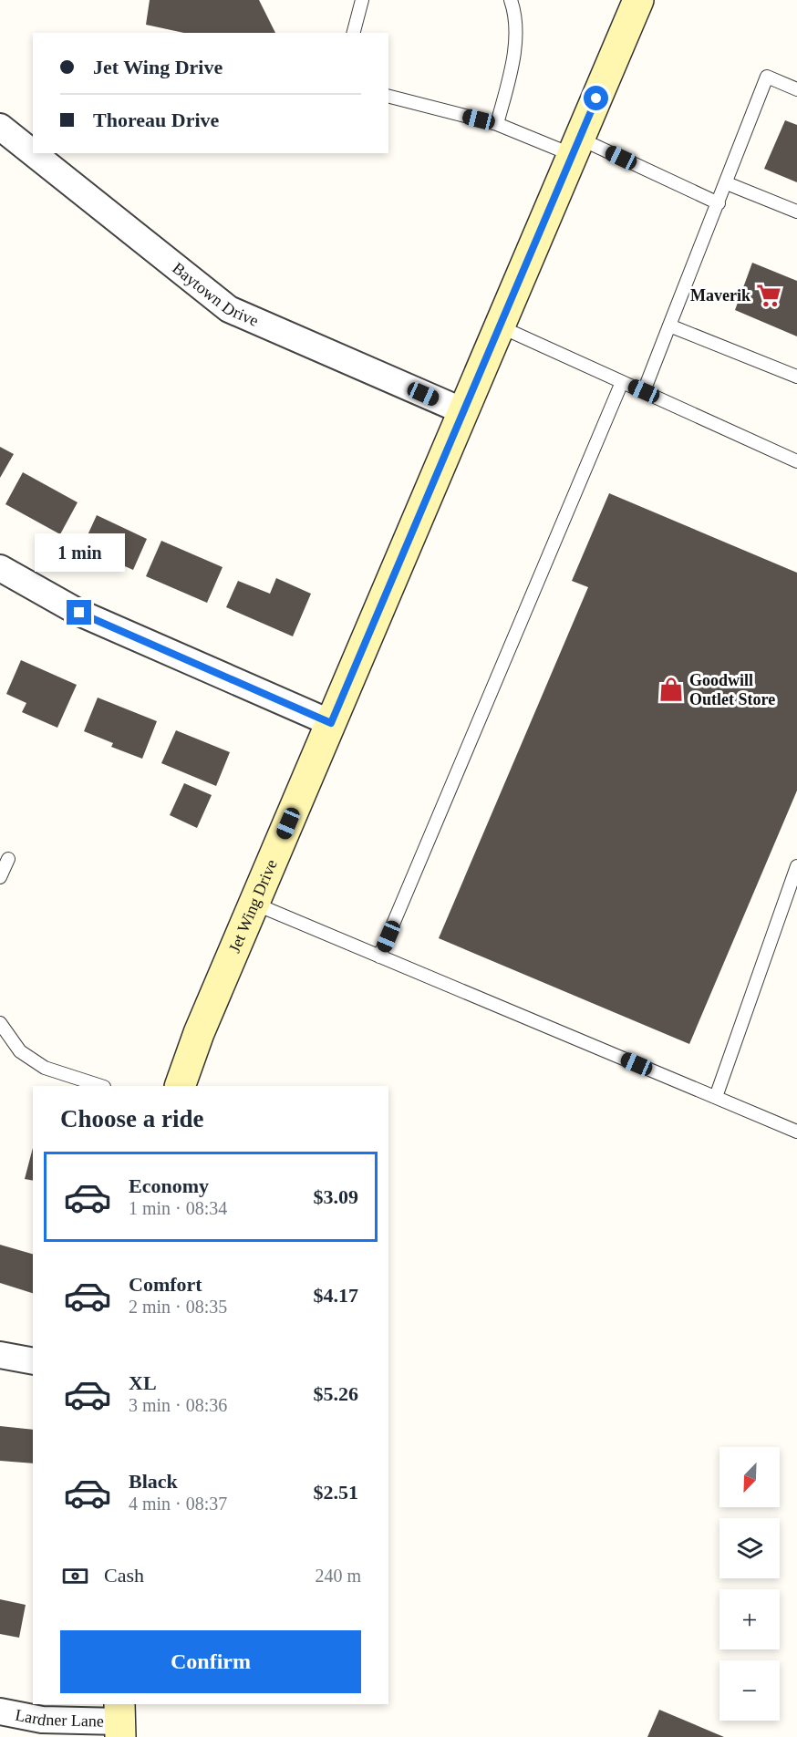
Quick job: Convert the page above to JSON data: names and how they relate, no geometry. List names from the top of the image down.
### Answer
{
  "streets": {
    "main road": ["Jet Wing Drive"],
    "street": ["Baytown Drive", "Lardner Lane"]
  },
  "crossings": [
    ["Baytown Drive", "Jet Wing Drive"]
  ],
  "places": {
    "supermarket": ["Maverik"],
    "shop": ["Goodwill Outlet Store"]
  },
  "north": "bottom left",
  "page": {
    "banner": ["Jet Wing Drive", "Thoreau Drive"],
    "bubble": "1 min",
    "heading": "Choose a ride",
    "list": [
      {
        "name": "Economy",
        "note": "1 min · 08:34",
        "value": "$3.09"
      },
      {
        "name": "Comfort",
        "note": "2 min · 08:35",
        "value": "$4.17"
      },
      {
        "name": "XL",
        "note": "3 min · 08:36",
        "value": "$5.26"
      },
      {
        "name": "Black",
        "note": "4 min · 08:37",
        "value": "$2.51"
      }
    ],
    "map_buttons": ["+", "−"],
    "pay": ["Cash", "240 m"],
    "buttons": "Confirm"
  }
}
